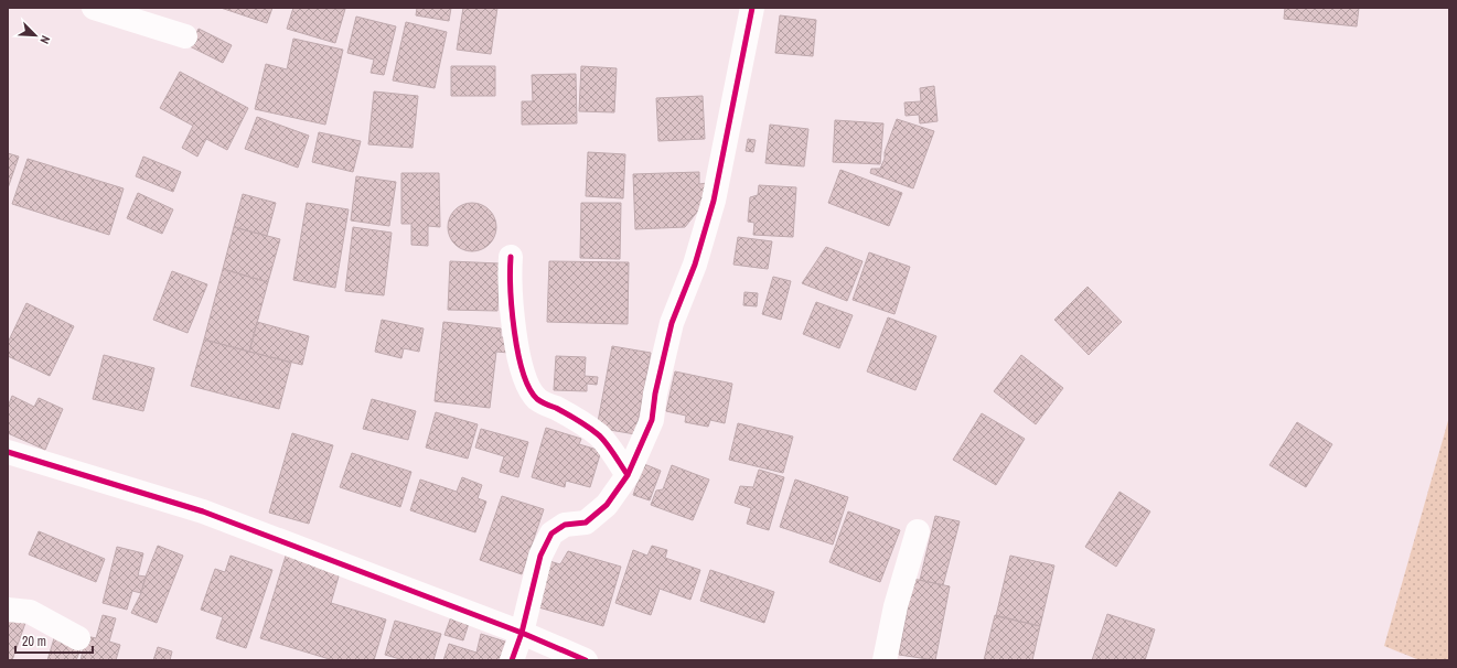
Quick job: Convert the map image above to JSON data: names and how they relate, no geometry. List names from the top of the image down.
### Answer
{
  "scale_bar": "20 m",
  "north": "bottom right"
}
